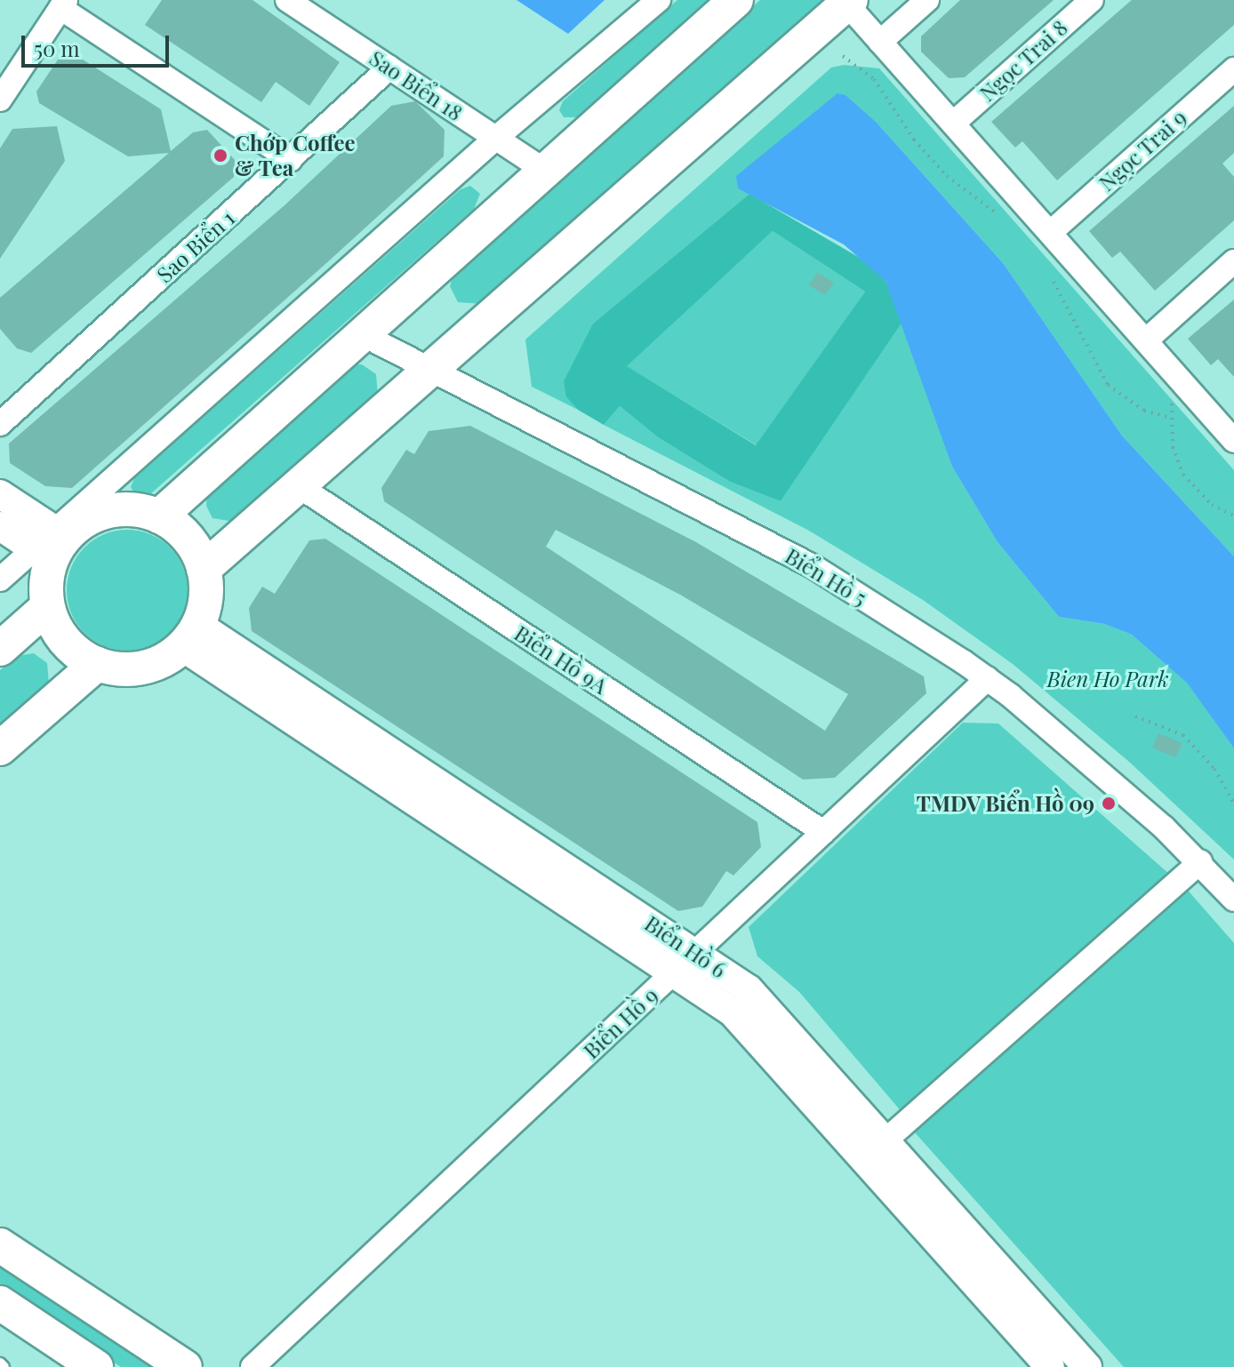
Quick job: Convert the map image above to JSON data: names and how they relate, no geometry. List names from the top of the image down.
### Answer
{
  "streets": {
    "street": [
      "Ngọc Trai 8",
      "Sao Biển 18",
      "Ngọc Trai 9",
      "Sao Biển 1",
      "Biển Hồ 5",
      "Biển Hồ 9A",
      "Biển Hồ 6",
      "Biển Hồ 9"
    ]
  },
  "crossings": [
    ["Sao Biển 18", "Sao Biển 1"],
    ["Biển Hồ 5", "Biển Hồ 9"],
    ["Biển Hồ 9A", "Biển Hồ 9"],
    ["Biển Hồ 6", "Biển Hồ 9"]
  ],
  "parks": ["Bien Ho Park"],
  "places": ["Chớp Coffee & Tea", "TMDV Biển Hồ 09"],
  "scale_bar": "50 m"
}
